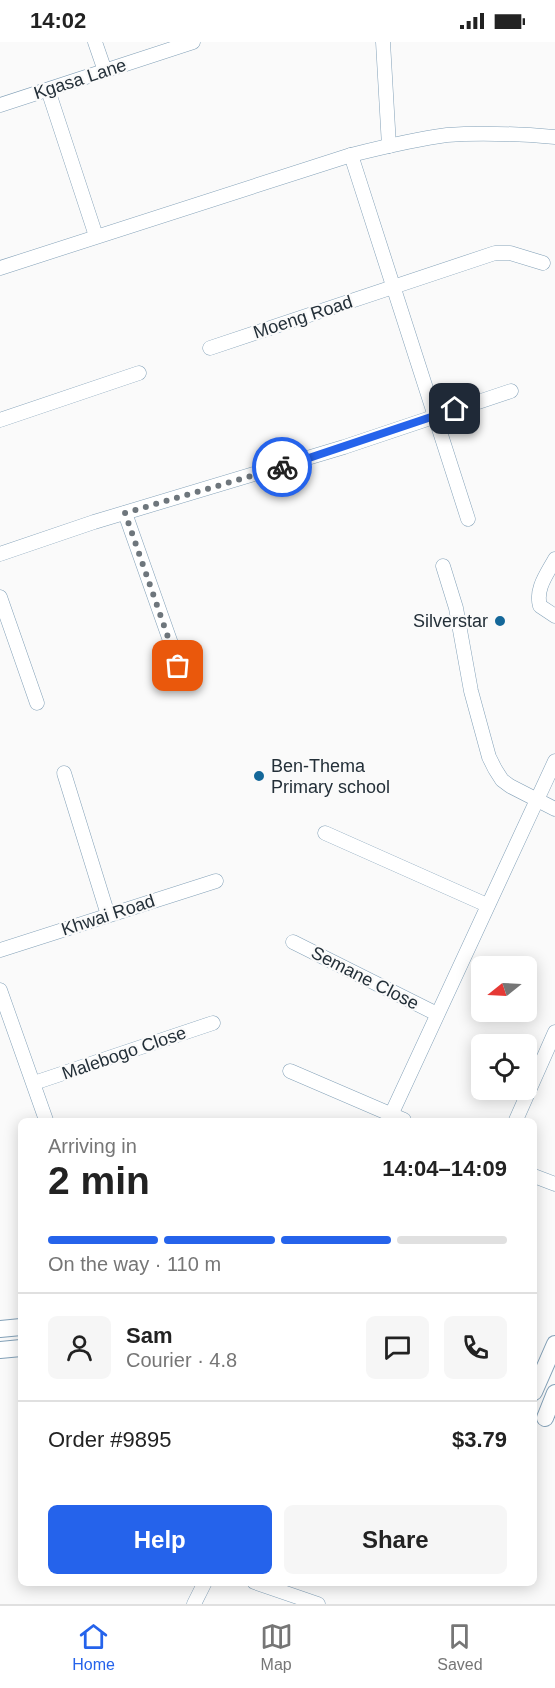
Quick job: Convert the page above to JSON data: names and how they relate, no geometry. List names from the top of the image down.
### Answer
{
  "streets": {
    "street": [
      "Kgasa Lane",
      "Moeng Road",
      "Khwai Road",
      "Semane Close",
      "Malebogo Close"
    ]
  },
  "places": ["Silverstar", "Ben-Thema Primary school"],
  "north": "left",
  "page": {
    "status": "14:02",
    "heading": ["2 min", "Arriving in", "14:04–14:09"],
    "panel": [
      "Sam",
      "Courier · 4.8",
      "Order #9895",
      "$3.79"
    ],
    "bar": "On the way · 110 m",
    "buttons": ["Help", "Share"],
    "tabs": ["Home", "Map", "Saved"]
  }
}
